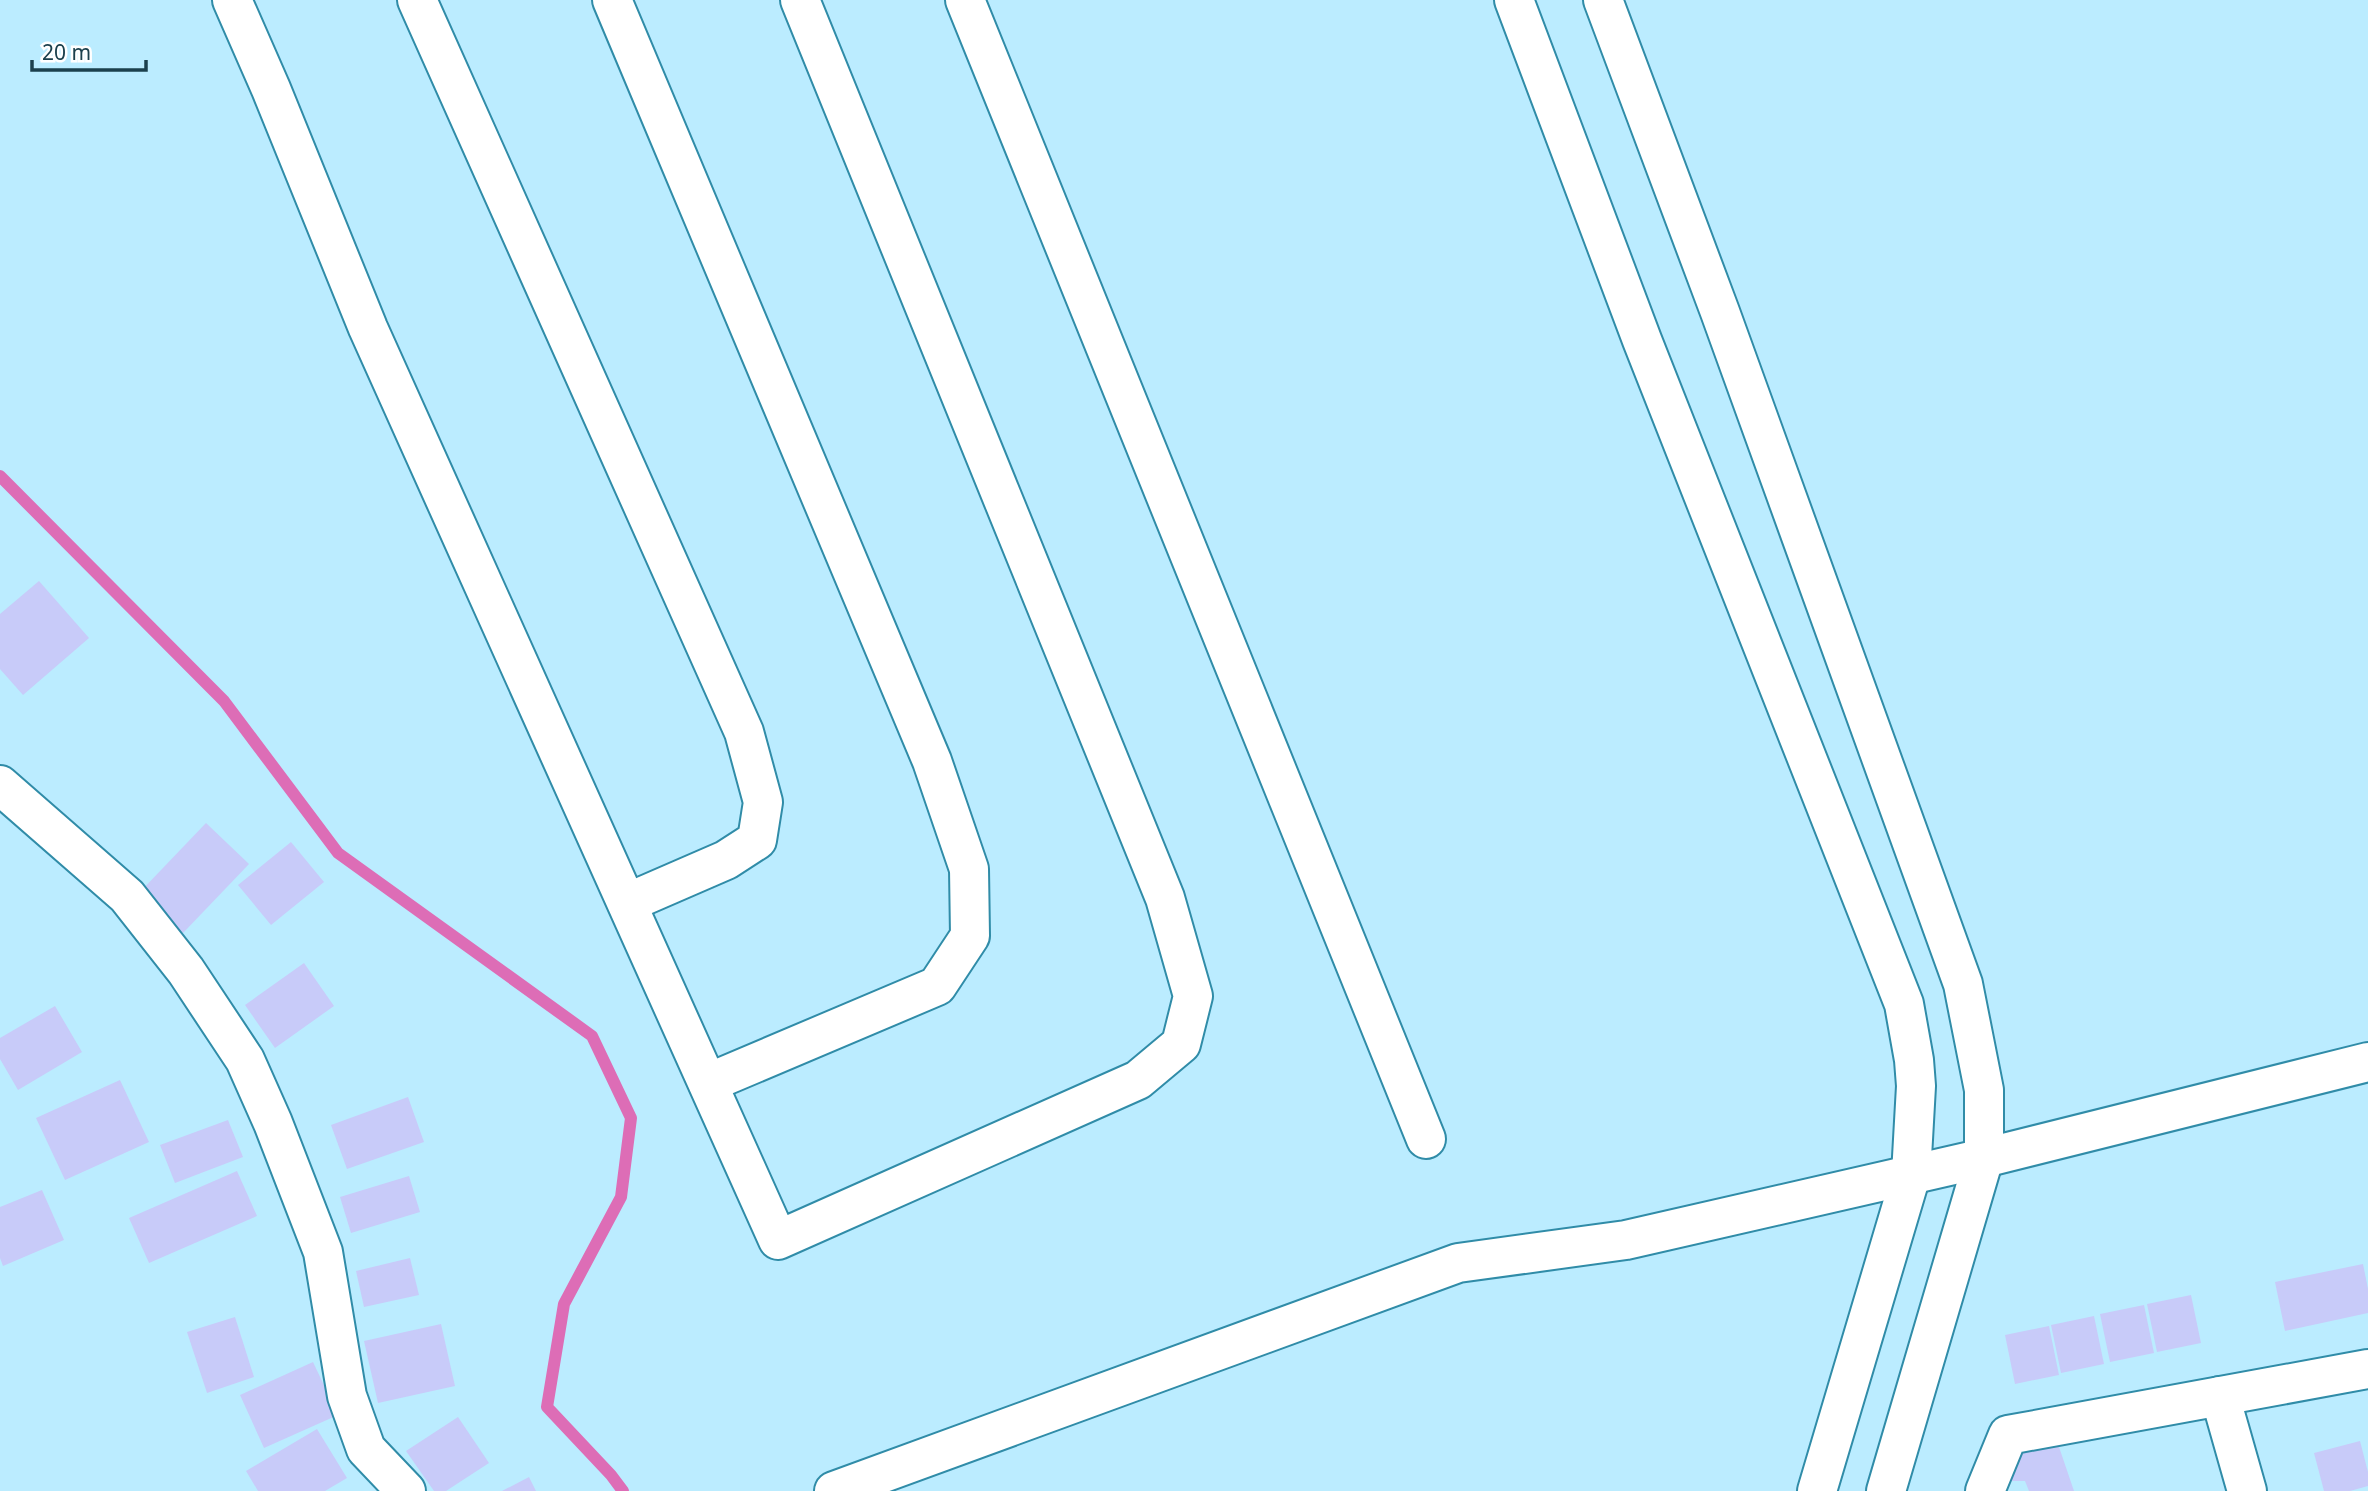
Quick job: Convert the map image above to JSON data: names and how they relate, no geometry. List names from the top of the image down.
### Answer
{
  "scale_bar": "20 m"
}
